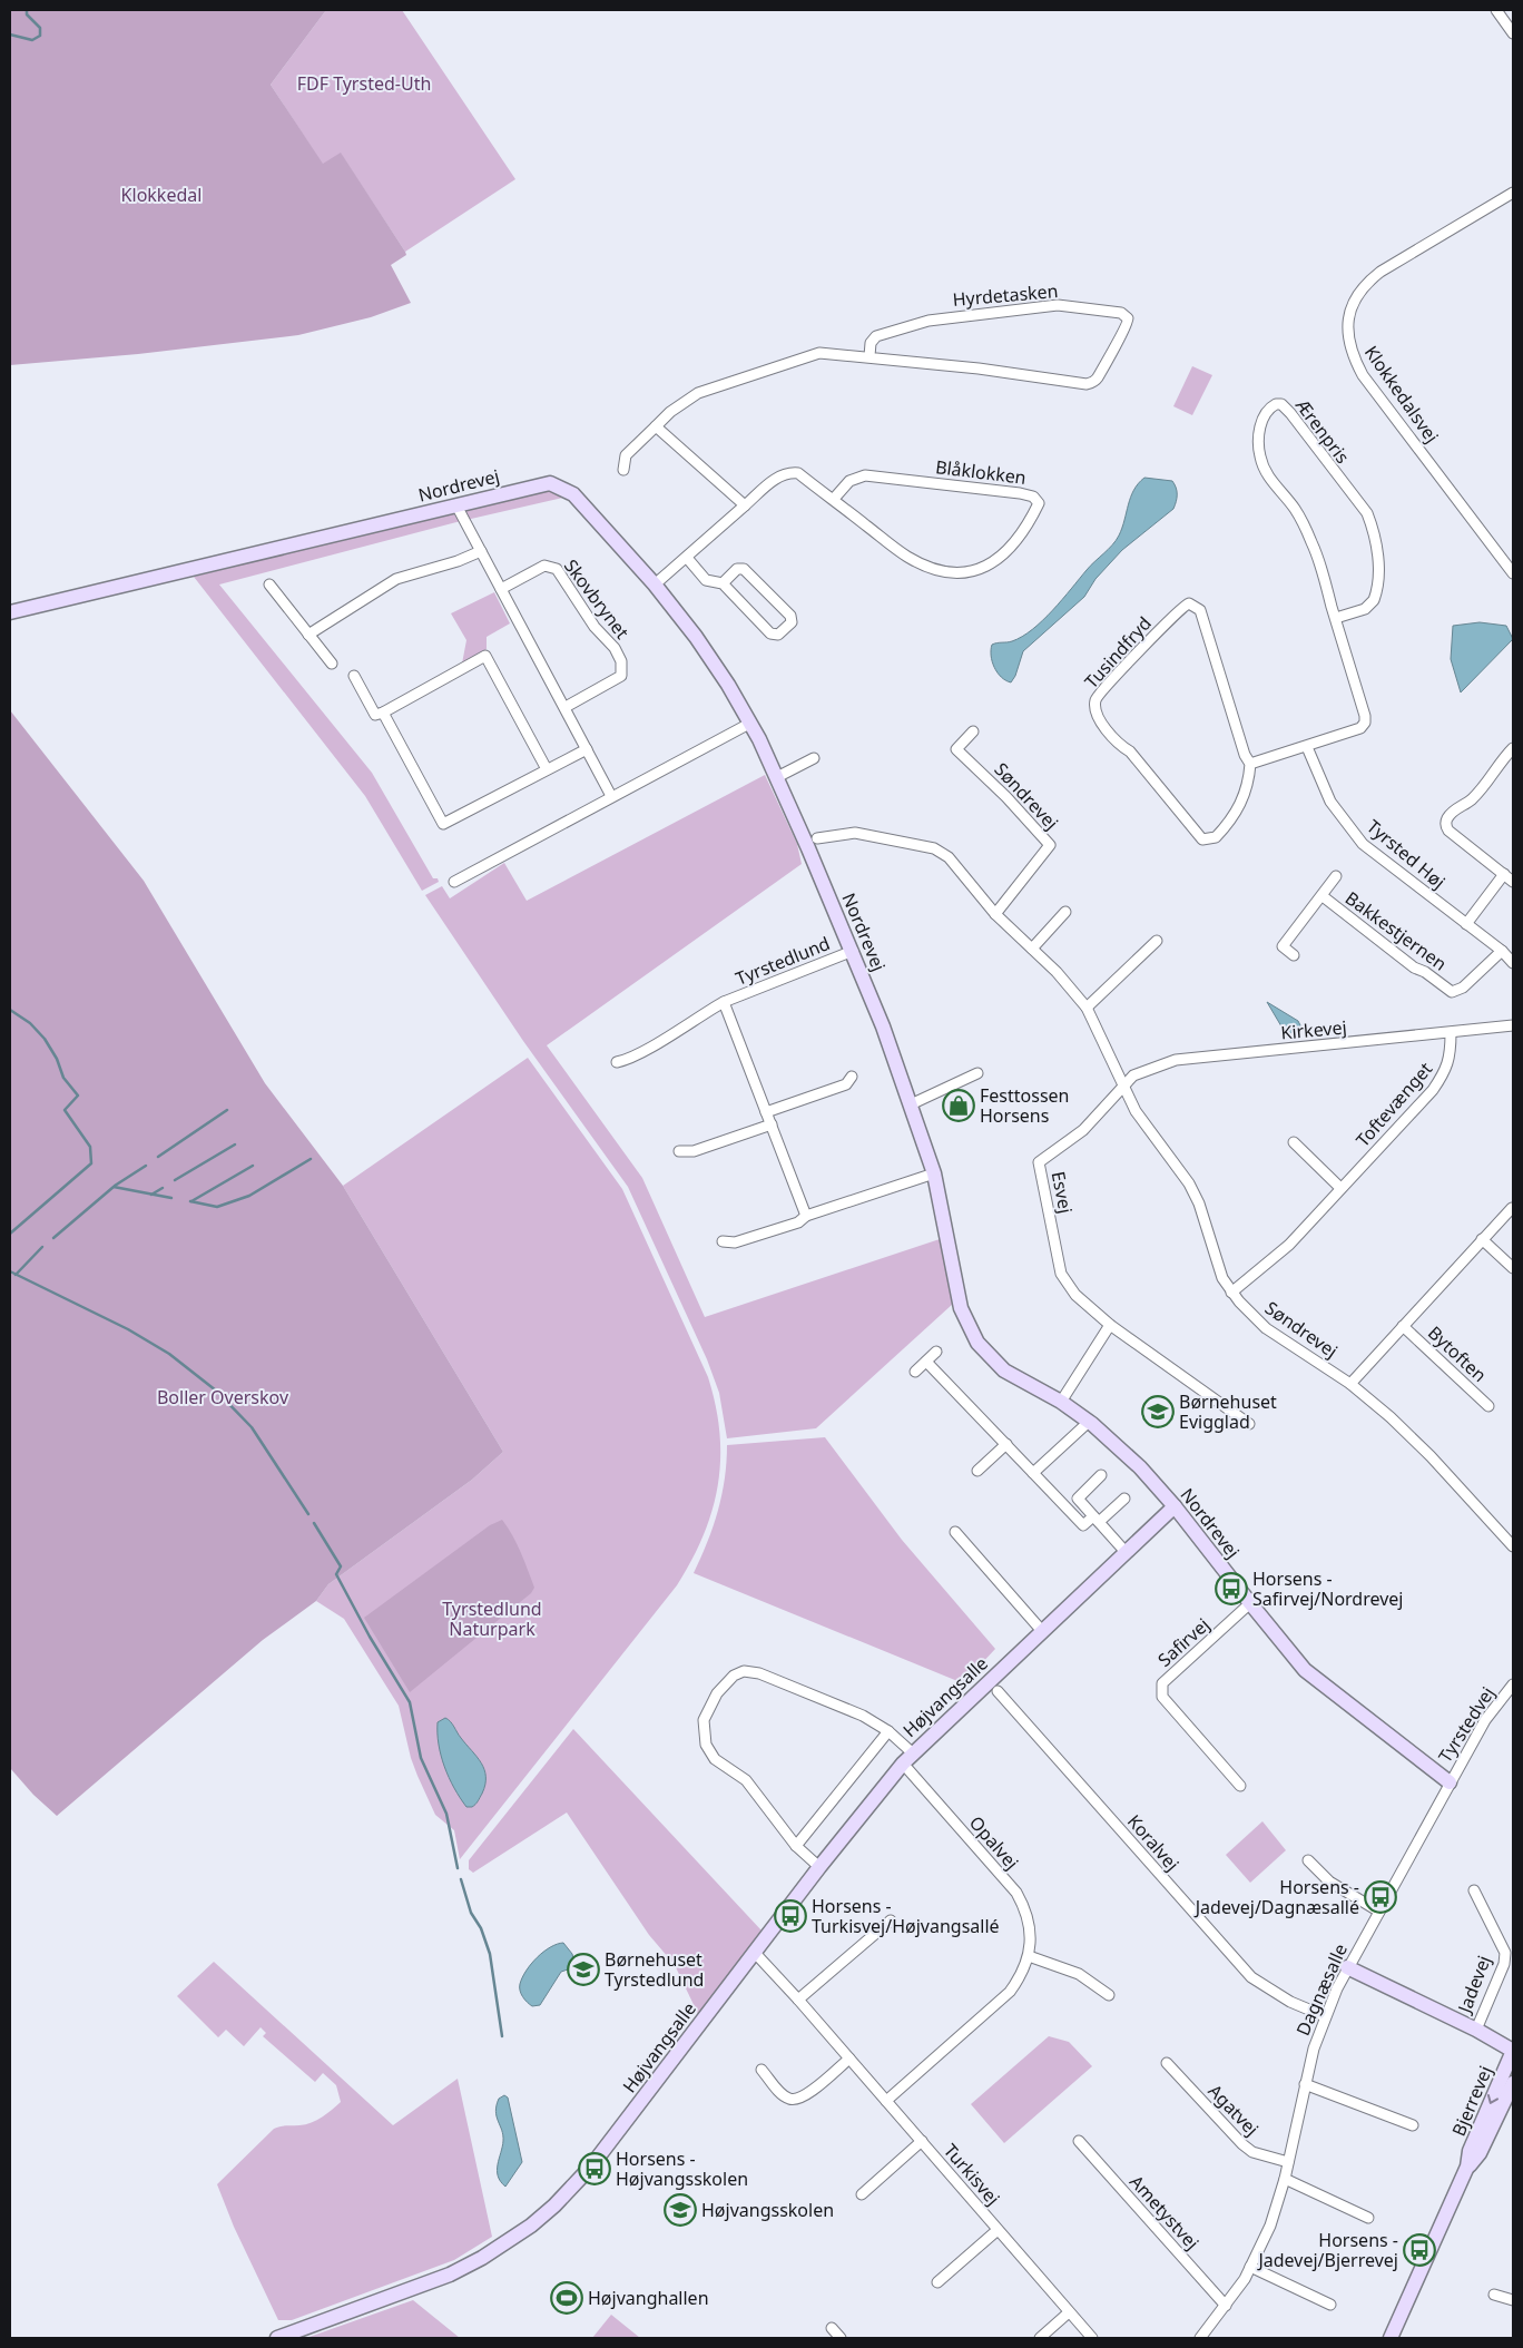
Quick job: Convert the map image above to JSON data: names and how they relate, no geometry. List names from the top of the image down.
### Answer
{
  "streets": {
    "street": [
      "Hyrdetasken",
      "Klokkedalsvej",
      "Ærenpris",
      "Blåklokken",
      "Nordrevej",
      "Skovbrynet",
      "Tusindfryd",
      "Søndrevej",
      "Tyrsted Høj",
      "Bakkestjernen",
      "Tyrstedlund",
      "Kirkevej",
      "Toftevænget",
      "Esvej",
      "Bytoften",
      "Safirvej",
      "Højvangsalle",
      "Tyrstedvej",
      "Opalvej",
      "Koralvej",
      "Jadevej",
      "Dagnæsalle",
      "Bjerrevej",
      "Agatvej",
      "Turkisvej",
      "Ametystvej"
    ]
  },
  "crossings": [
    ["Ærenpris", "Tyrsted Høj"],
    ["Nordrevej", "Tyrstedlund"],
    ["Nordrevej", "Safirvej"],
    ["Nordrevej", "Højvangsalle"],
    ["Nordrevej", "Tyrstedvej"],
    ["Nordrevej", "Dagnæsalle"],
    ["Søndrevej", "Kirkevej"],
    ["Søndrevej", "Toftevænget"],
    ["Søndrevej", "Esvej"],
    ["Søndrevej", "Bytoften"],
    ["Tyrsted Høj", "Bakkestjernen"],
    ["Kirkevej", "Toftevænget"],
    ["Kirkevej", "Esvej"],
    ["Højvangsalle", "Opalvej"],
    ["Højvangsalle", "Turkisvej"],
    ["Tyrstedvej", "Dagnæsalle"],
    ["Opalvej", "Turkisvej"],
    ["Koralvej", "Dagnæsalle"],
    ["Jadevej", "Dagnæsalle"],
    ["Jadevej", "Bjerrevej"],
    ["Dagnæsalle", "Agatvej"],
    ["Dagnæsalle", "Ametystvej"]
  ],
  "parks": [
    "FDF Tyrsted-Uth",
    "Klokkedal",
    "Boller Overskov",
    "Tyrstedlund Naturpark"
  ],
  "places": {
    "shop": ["Festtossen Horsens"],
    "school or university": ["Børnehuset Evigglad", "Børnehuset Tyrstedlund", "Højvangsskolen"],
    "bus stop": [
      "Horsens - Safirvej/Nordrevej",
      "Horsens - Jadevej/Dagnæsallé",
      "Horsens - Turkisvej/Højvangsallé",
      "Horsens - Højvangsskolen",
      "Horsens - Jadevej/Bjerrevej"
    ],
    "sports": ["Højvanghallen"]
  }
}
